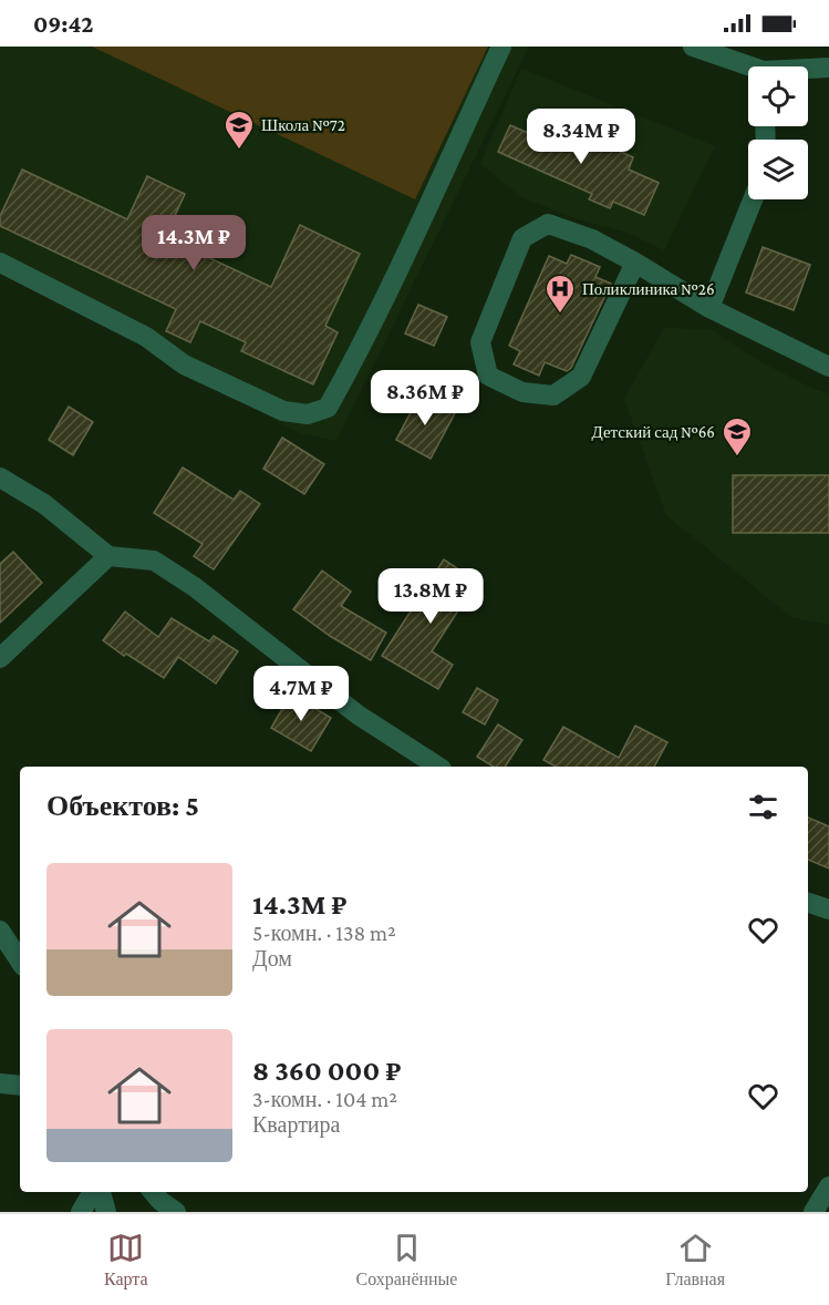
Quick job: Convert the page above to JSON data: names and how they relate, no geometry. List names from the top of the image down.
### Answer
{
  "places": {
    "school or university": ["Школа №72", "Детский сад №66"],
    "hospital": ["Поликлиника №26"]
  },
  "page": {
    "status": "09:42",
    "price": [
      "8.34M ₽",
      "14.3M ₽",
      "8.36M ₽",
      "13.8M ₽",
      "4.7M ₽"
    ],
    "heading": "Объектов: 5",
    "list": [
      {
        "name": "14.3M ₽",
        "note": "5-комн. · 138 m² · Дом"
      },
      {
        "name": "8 360 000 ₽",
        "note": "3-комн. · 104 m² · Квартира"
      }
    ],
    "tabs": ["Карта", "Сохранённые", "Главная"]
  }
}
